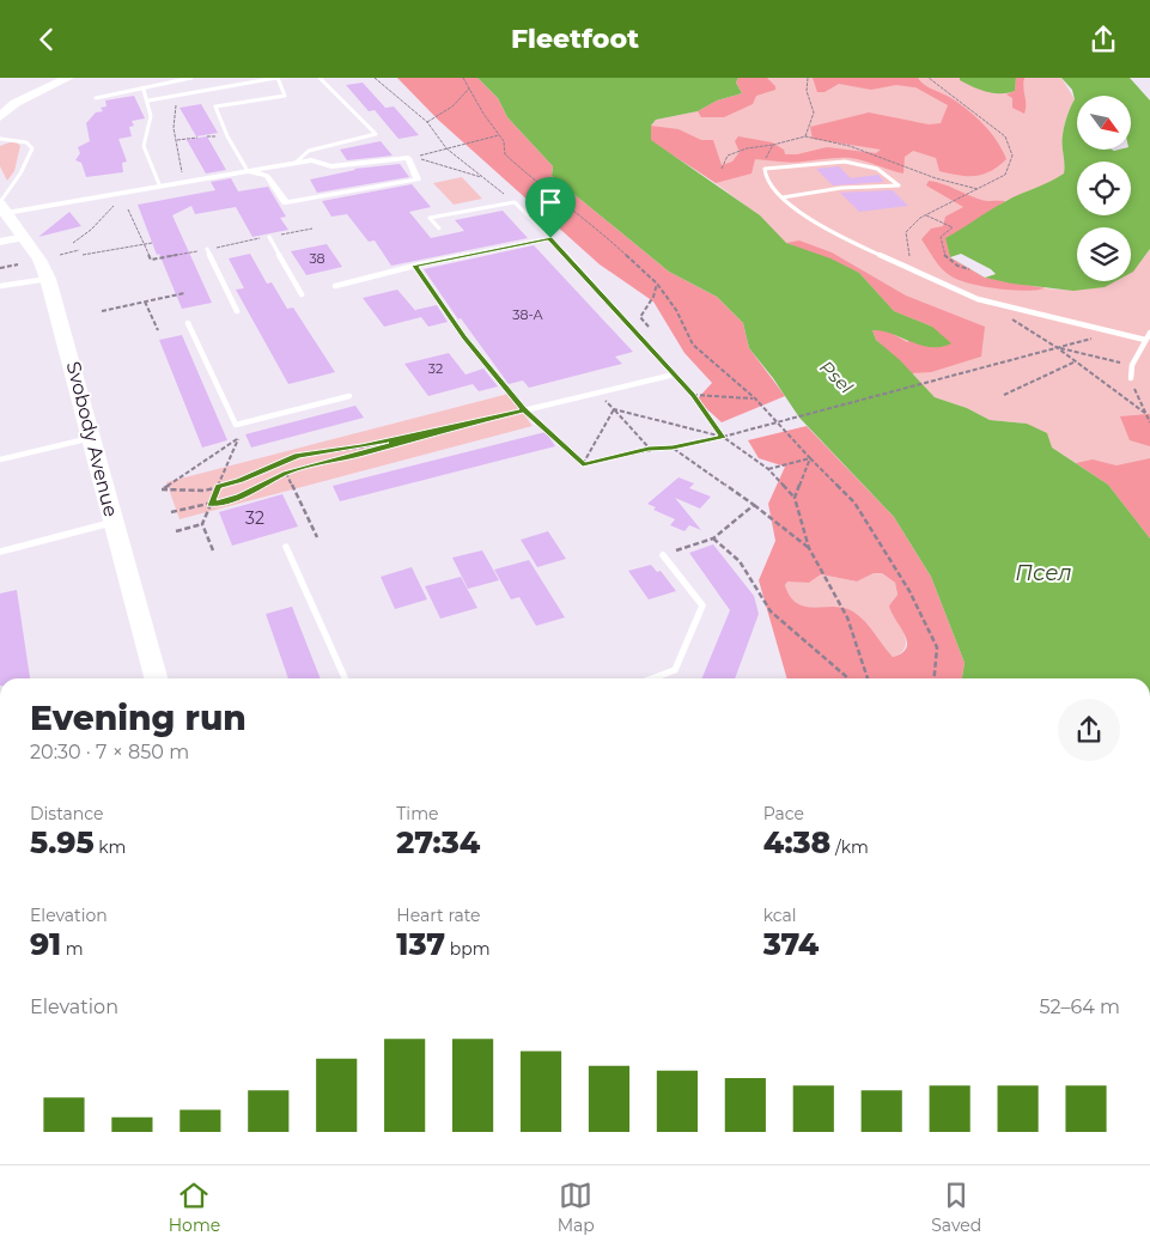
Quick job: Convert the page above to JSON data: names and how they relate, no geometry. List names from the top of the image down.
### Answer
{
  "streets": {
    "main road": ["Svobody Avenue"]
  },
  "water": ["Psel", "Псел"],
  "house_numbers": [
    "38",
    "38-А",
    "32",
    "32"
  ],
  "north": "bottom right",
  "page": {
    "header": "Fleetfoot",
    "heading": ["Evening run", "20:30 · 7 × 850 m"],
    "stats": [
      ["Distance", "5.95 km"],
      ["Time", "27:34"],
      ["Pace", "4:38 /km"],
      ["Elevation", "91 m"],
      ["Heart rate", "137 bpm"],
      ["kcal", "374"]
    ],
    "chart": ["Elevation", "52–64 m"],
    "tabs": ["Home", "Map", "Saved"]
  }
}
